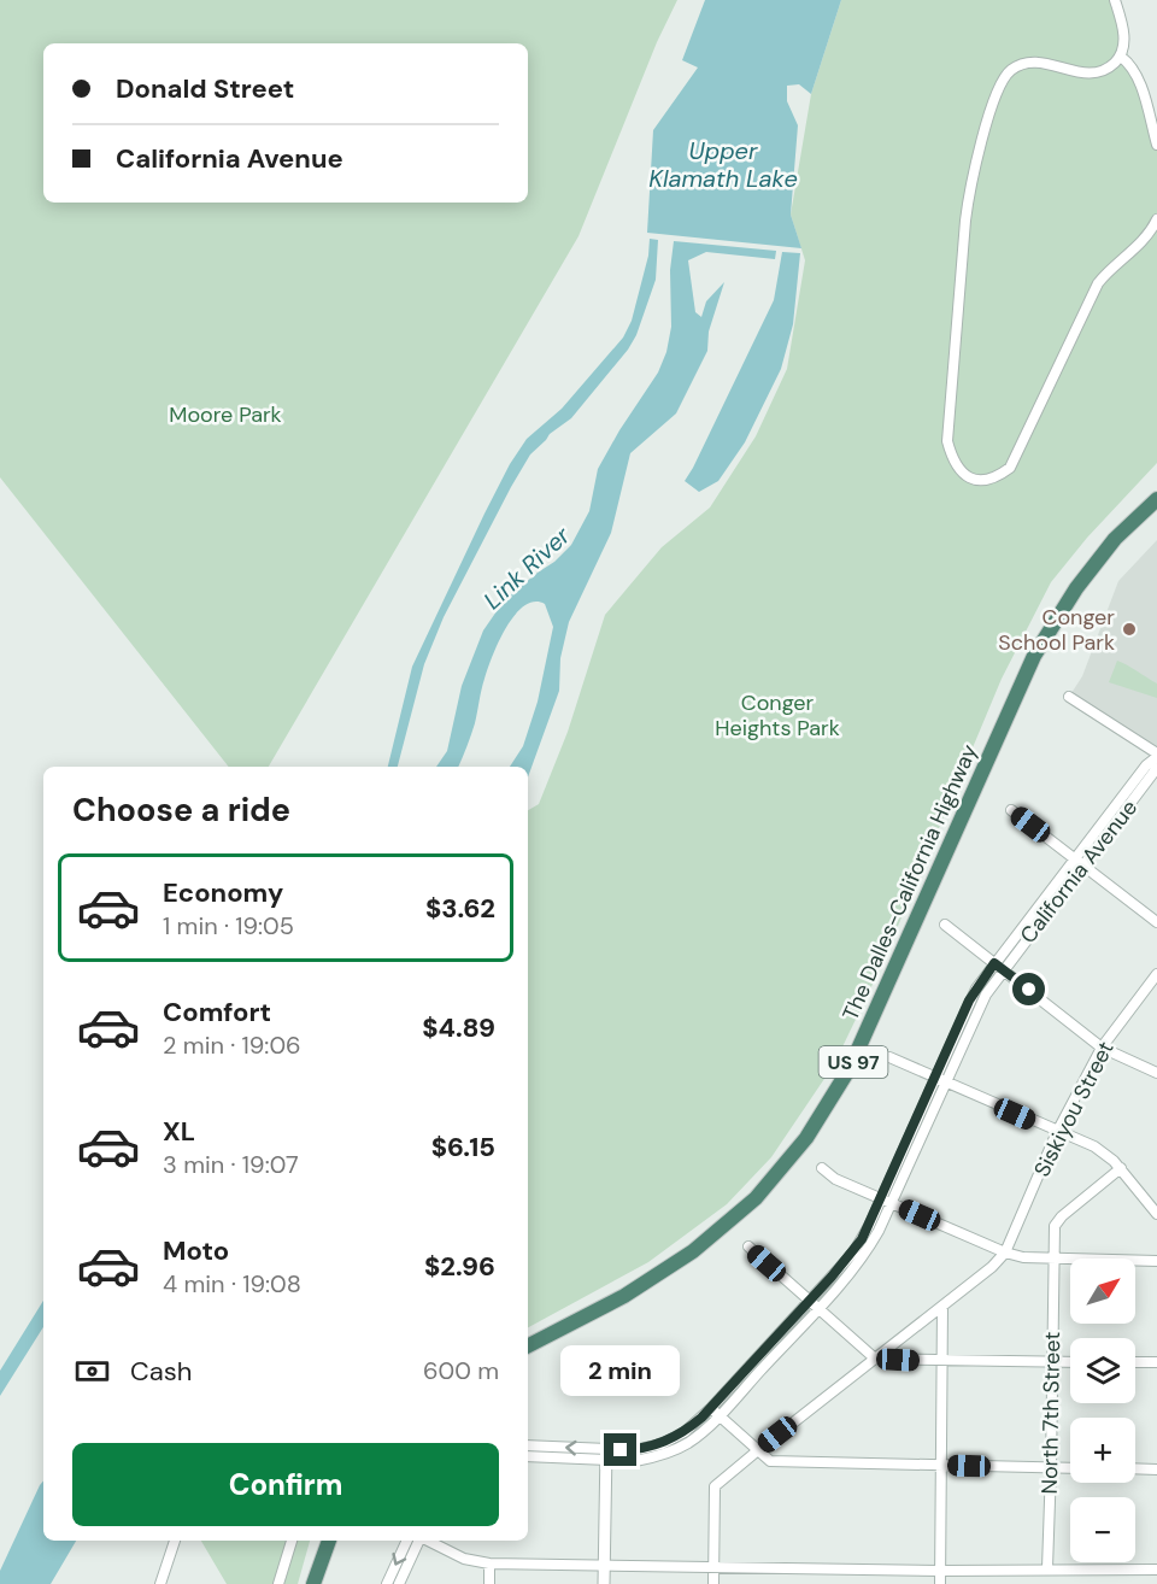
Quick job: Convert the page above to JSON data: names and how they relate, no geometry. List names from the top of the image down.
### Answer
{
  "streets": {
    "highway": ["The Dalles-California Highway", "US 97"],
    "street": ["California Avenue", "Siskiyou Street", "North 7th Street"]
  },
  "water": ["Upper Klamath Lake", "Link River"],
  "parks": ["Moore Park", "Conger Heights Park"],
  "places": ["Conger School Park"],
  "north": "top right",
  "page": {
    "banner": ["Donald Street", "California Avenue"],
    "heading": "Choose a ride",
    "list": [
      {
        "name": "Economy",
        "note": "1 min · 19:05",
        "value": "$3.62"
      },
      {
        "name": "Comfort",
        "note": "2 min · 19:06",
        "value": "$4.89"
      },
      {
        "name": "XL",
        "note": "3 min · 19:07",
        "value": "$6.15"
      },
      {
        "name": "Moto",
        "note": "4 min · 19:08",
        "value": "$2.96"
      }
    ],
    "map_buttons": ["+", "−"],
    "pay": ["Cash", "600 m"],
    "bubble": "2 min",
    "buttons": "Confirm"
  }
}
